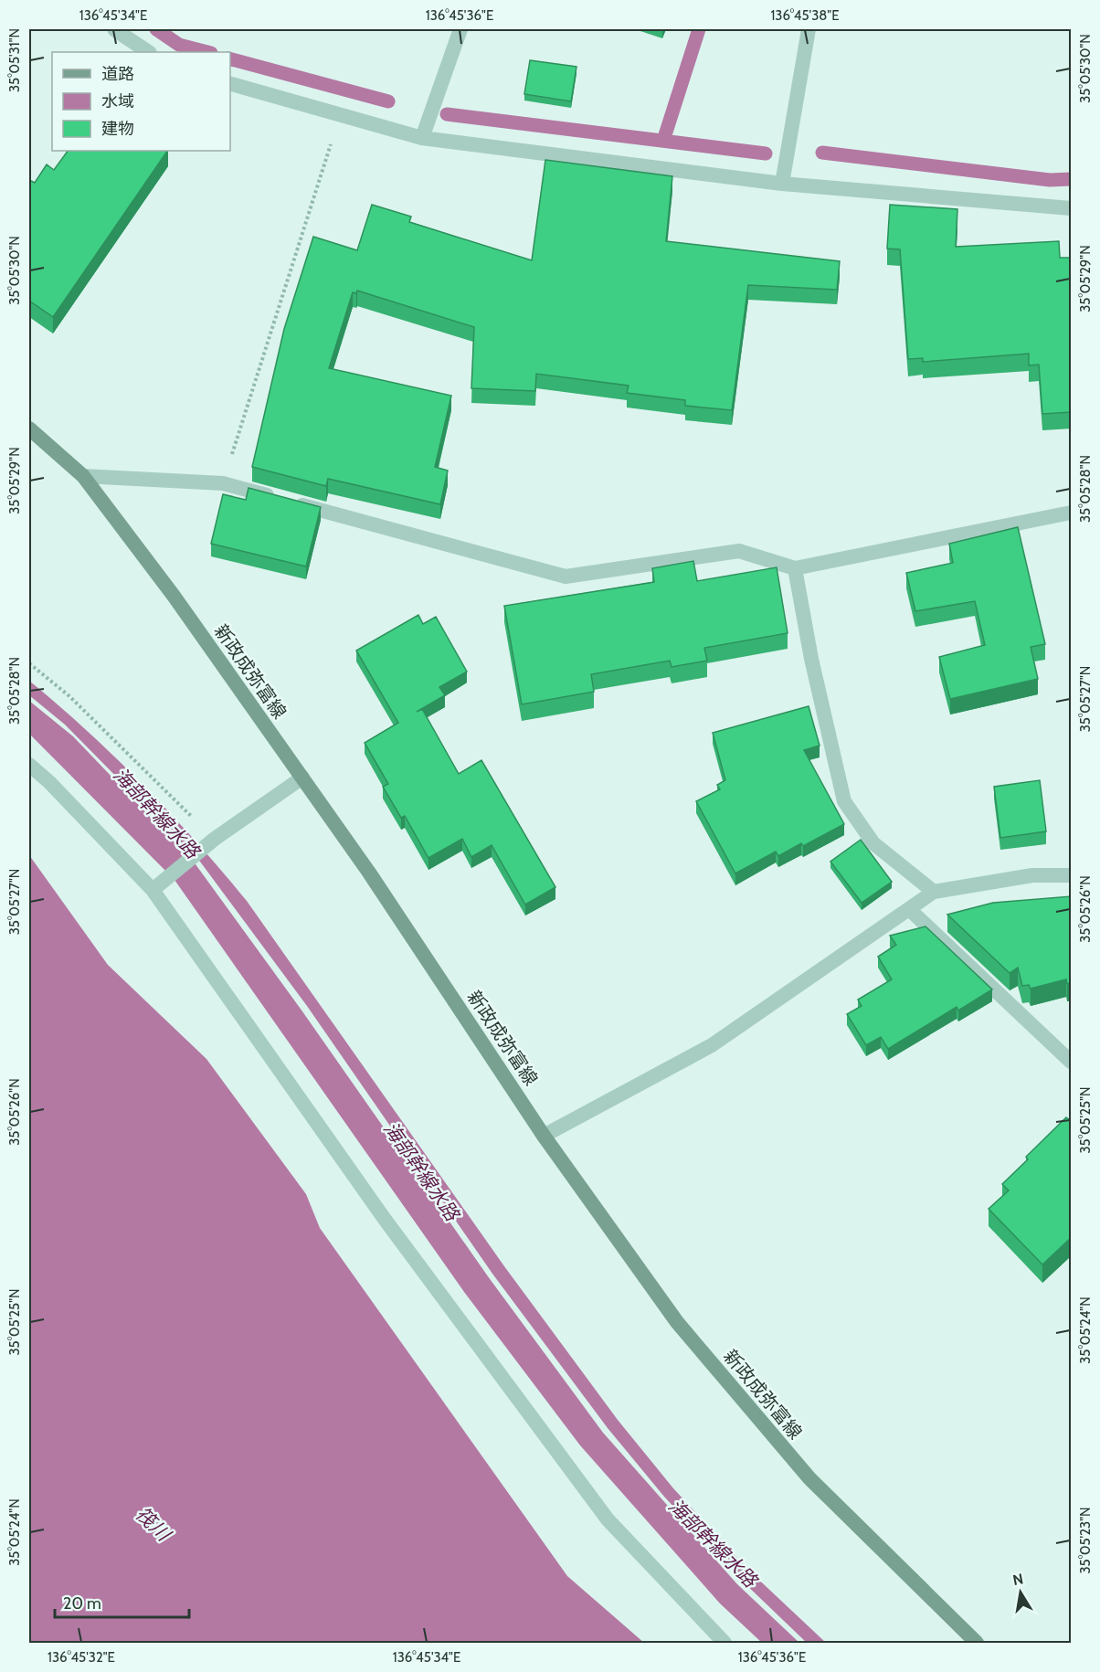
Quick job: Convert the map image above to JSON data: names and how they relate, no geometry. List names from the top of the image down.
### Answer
{
  "streets": {
    "main road": ["新政成弥富線"]
  },
  "water": ["海部幹線水路", "筏川"],
  "legend": ["道路", "水域", "建物"],
  "scale_bar": "20 m",
  "north": "top",
  "coordinates": [
    "136°45'34\"E",
    "136°45'36\"E",
    "136°45'38\"E",
    "35°05'31\"N",
    "35°05'30\"N",
    "35°05'29\"N",
    "35°05'28\"N",
    "35°05'27\"N",
    "35°05'26\"N",
    "35°05'25\"N",
    "35°05'24\"N",
    "35°05'23\"N",
    "136°45'32\"E"
  ]
}
